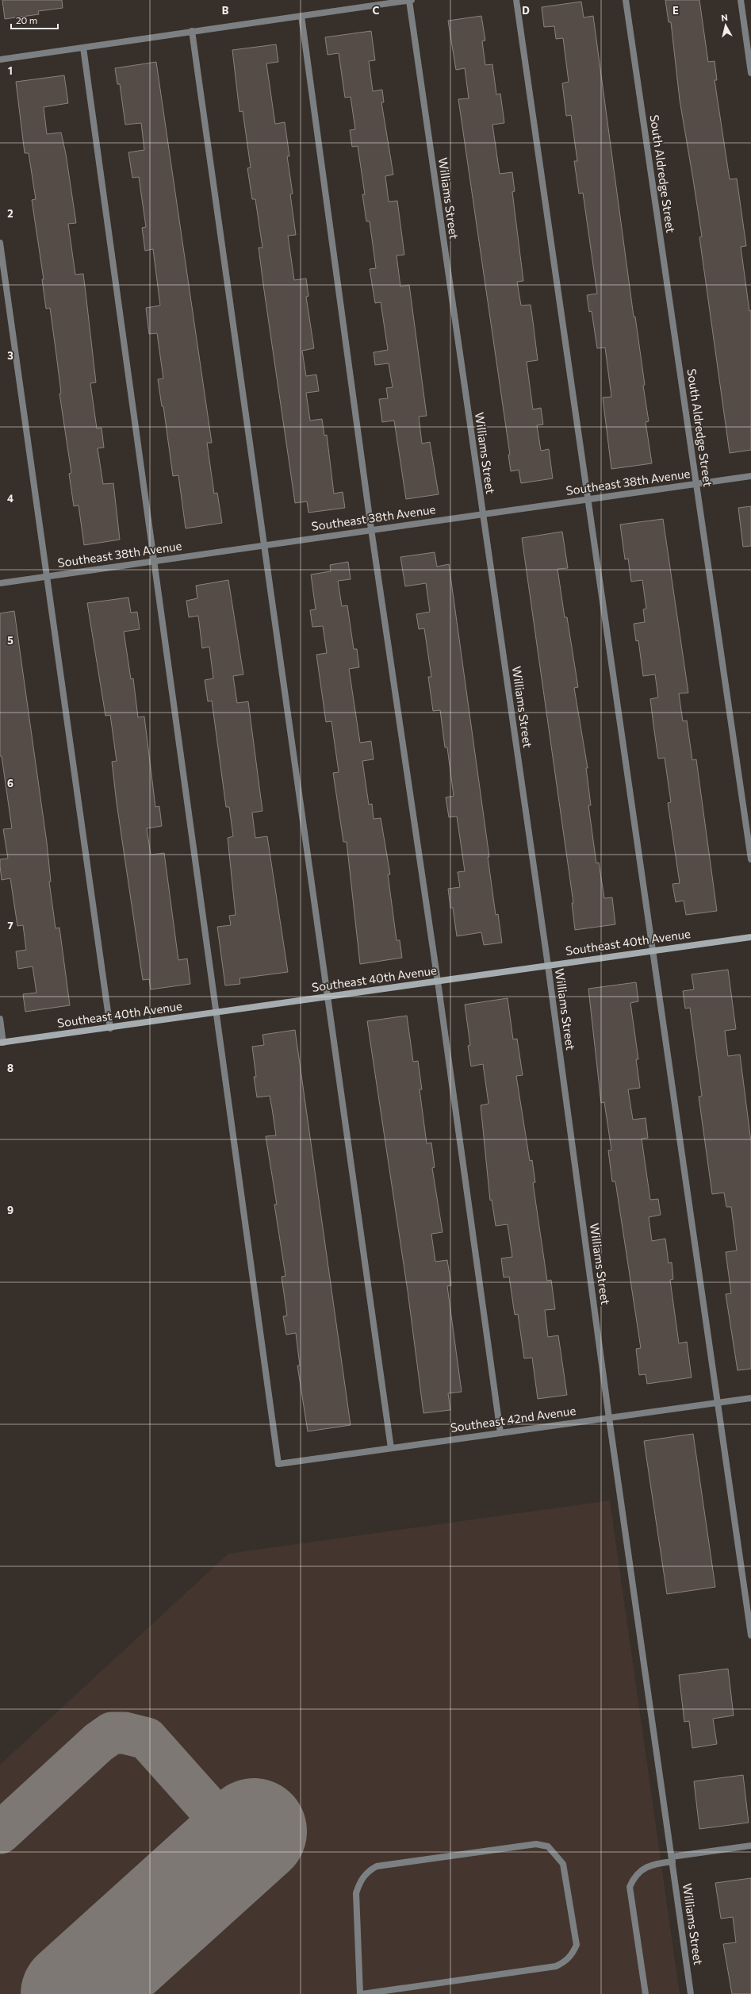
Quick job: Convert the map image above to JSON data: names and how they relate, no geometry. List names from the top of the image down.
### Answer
{
  "streets": {
    "street": [
      "South Aldredge Street",
      "Williams Street",
      "Southeast 38th Avenue",
      "Southeast 40th Avenue",
      "Southeast 42nd Avenue"
    ]
  },
  "crossings": [
    ["South Aldredge Street", "Southeast 38th Avenue"],
    ["Williams Street", "Southeast 38th Avenue"],
    ["Williams Street", "Southeast 40th Avenue"],
    ["Williams Street", "Southeast 42nd Avenue"],
    ["Southeast 40th Avenue", "Southeast 42nd Avenue"]
  ],
  "scale_bar": "20 m",
  "north": "top",
  "grid": {
    "columns": [
      "B",
      "C",
      "D",
      "E"
    ],
    "rows": [
      "1",
      "2",
      "3",
      "4",
      "5",
      "6",
      "7",
      "8",
      "9"
    ]
  }
}
